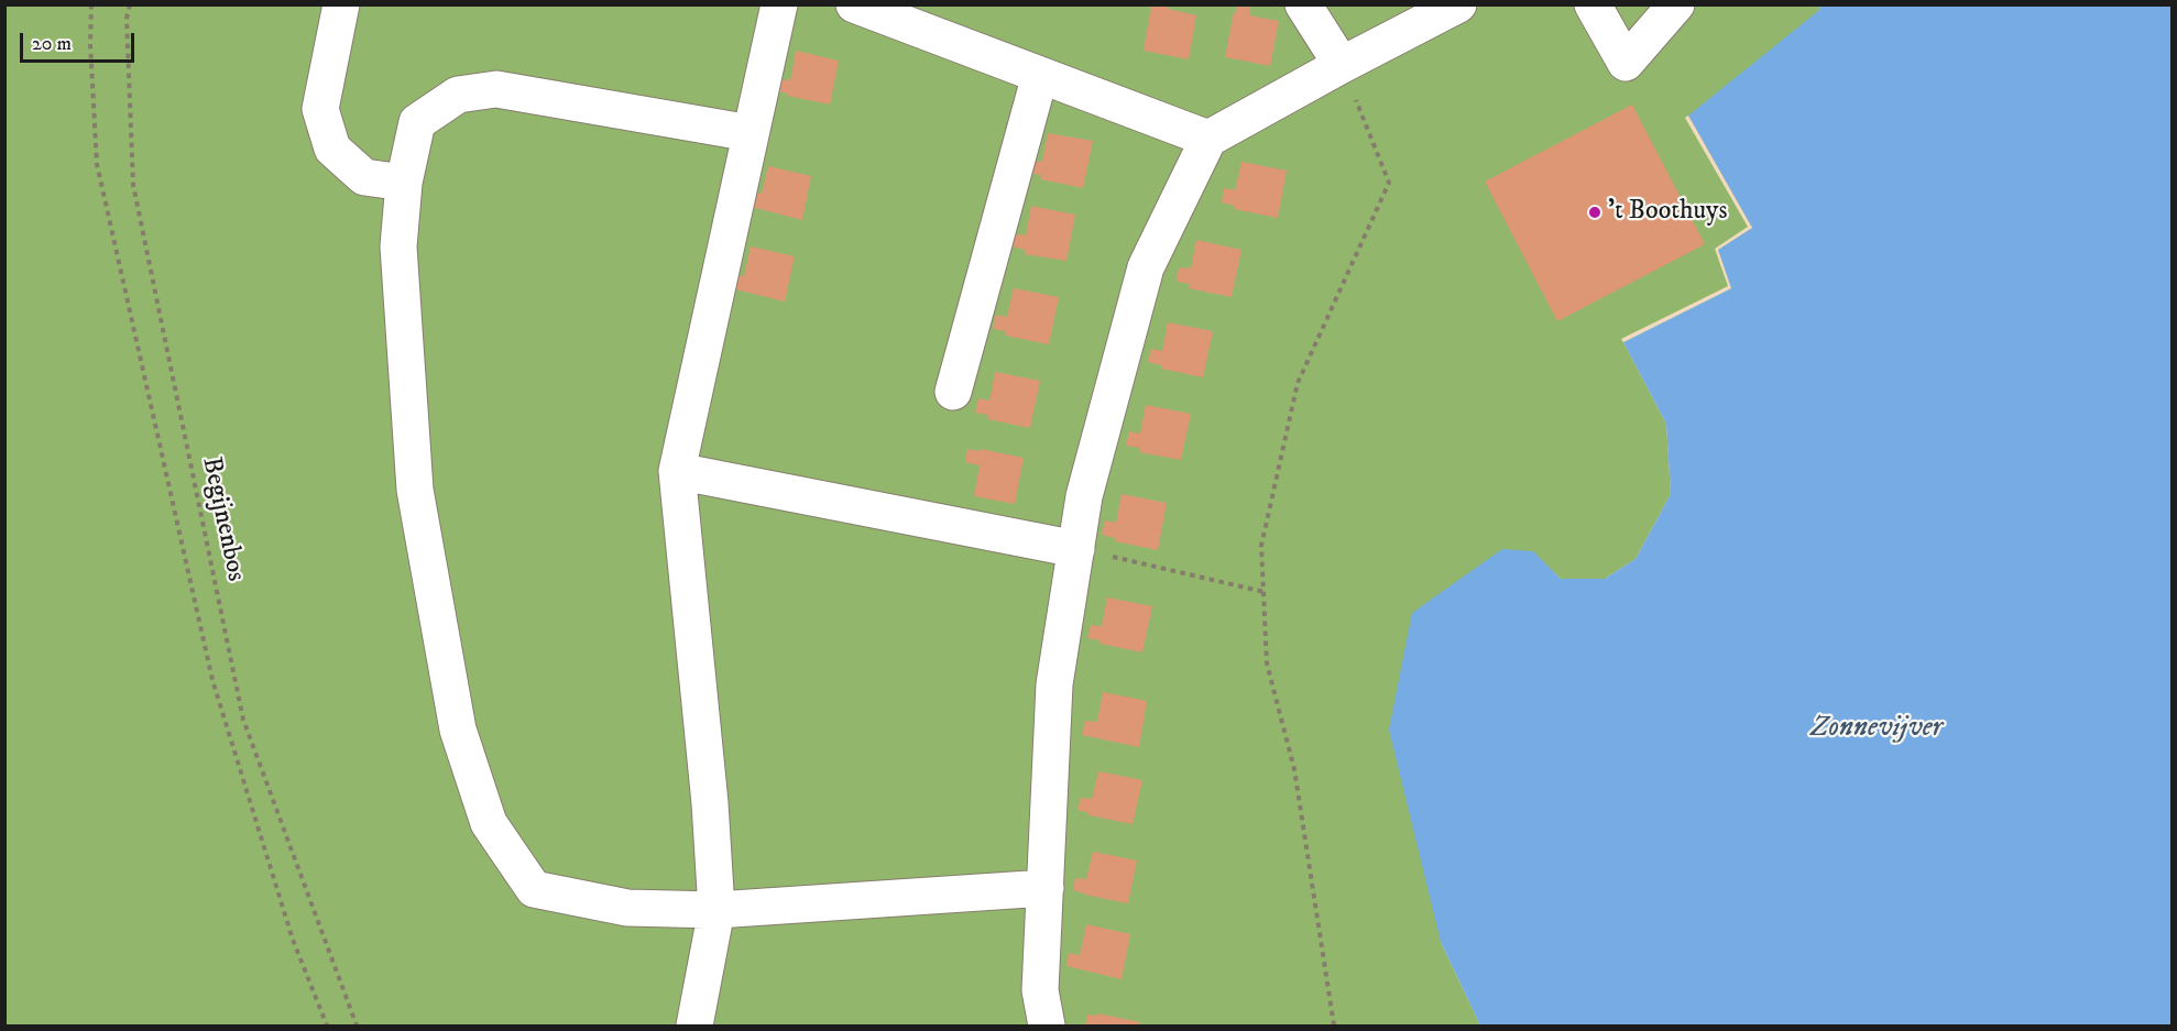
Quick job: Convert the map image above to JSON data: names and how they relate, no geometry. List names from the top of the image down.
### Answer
{
  "streets": {
    "path": ["Begijnenbos"]
  },
  "water": ["Zonnevijver"],
  "places": ["'t Boothuys"],
  "scale_bar": "20 m"
}
